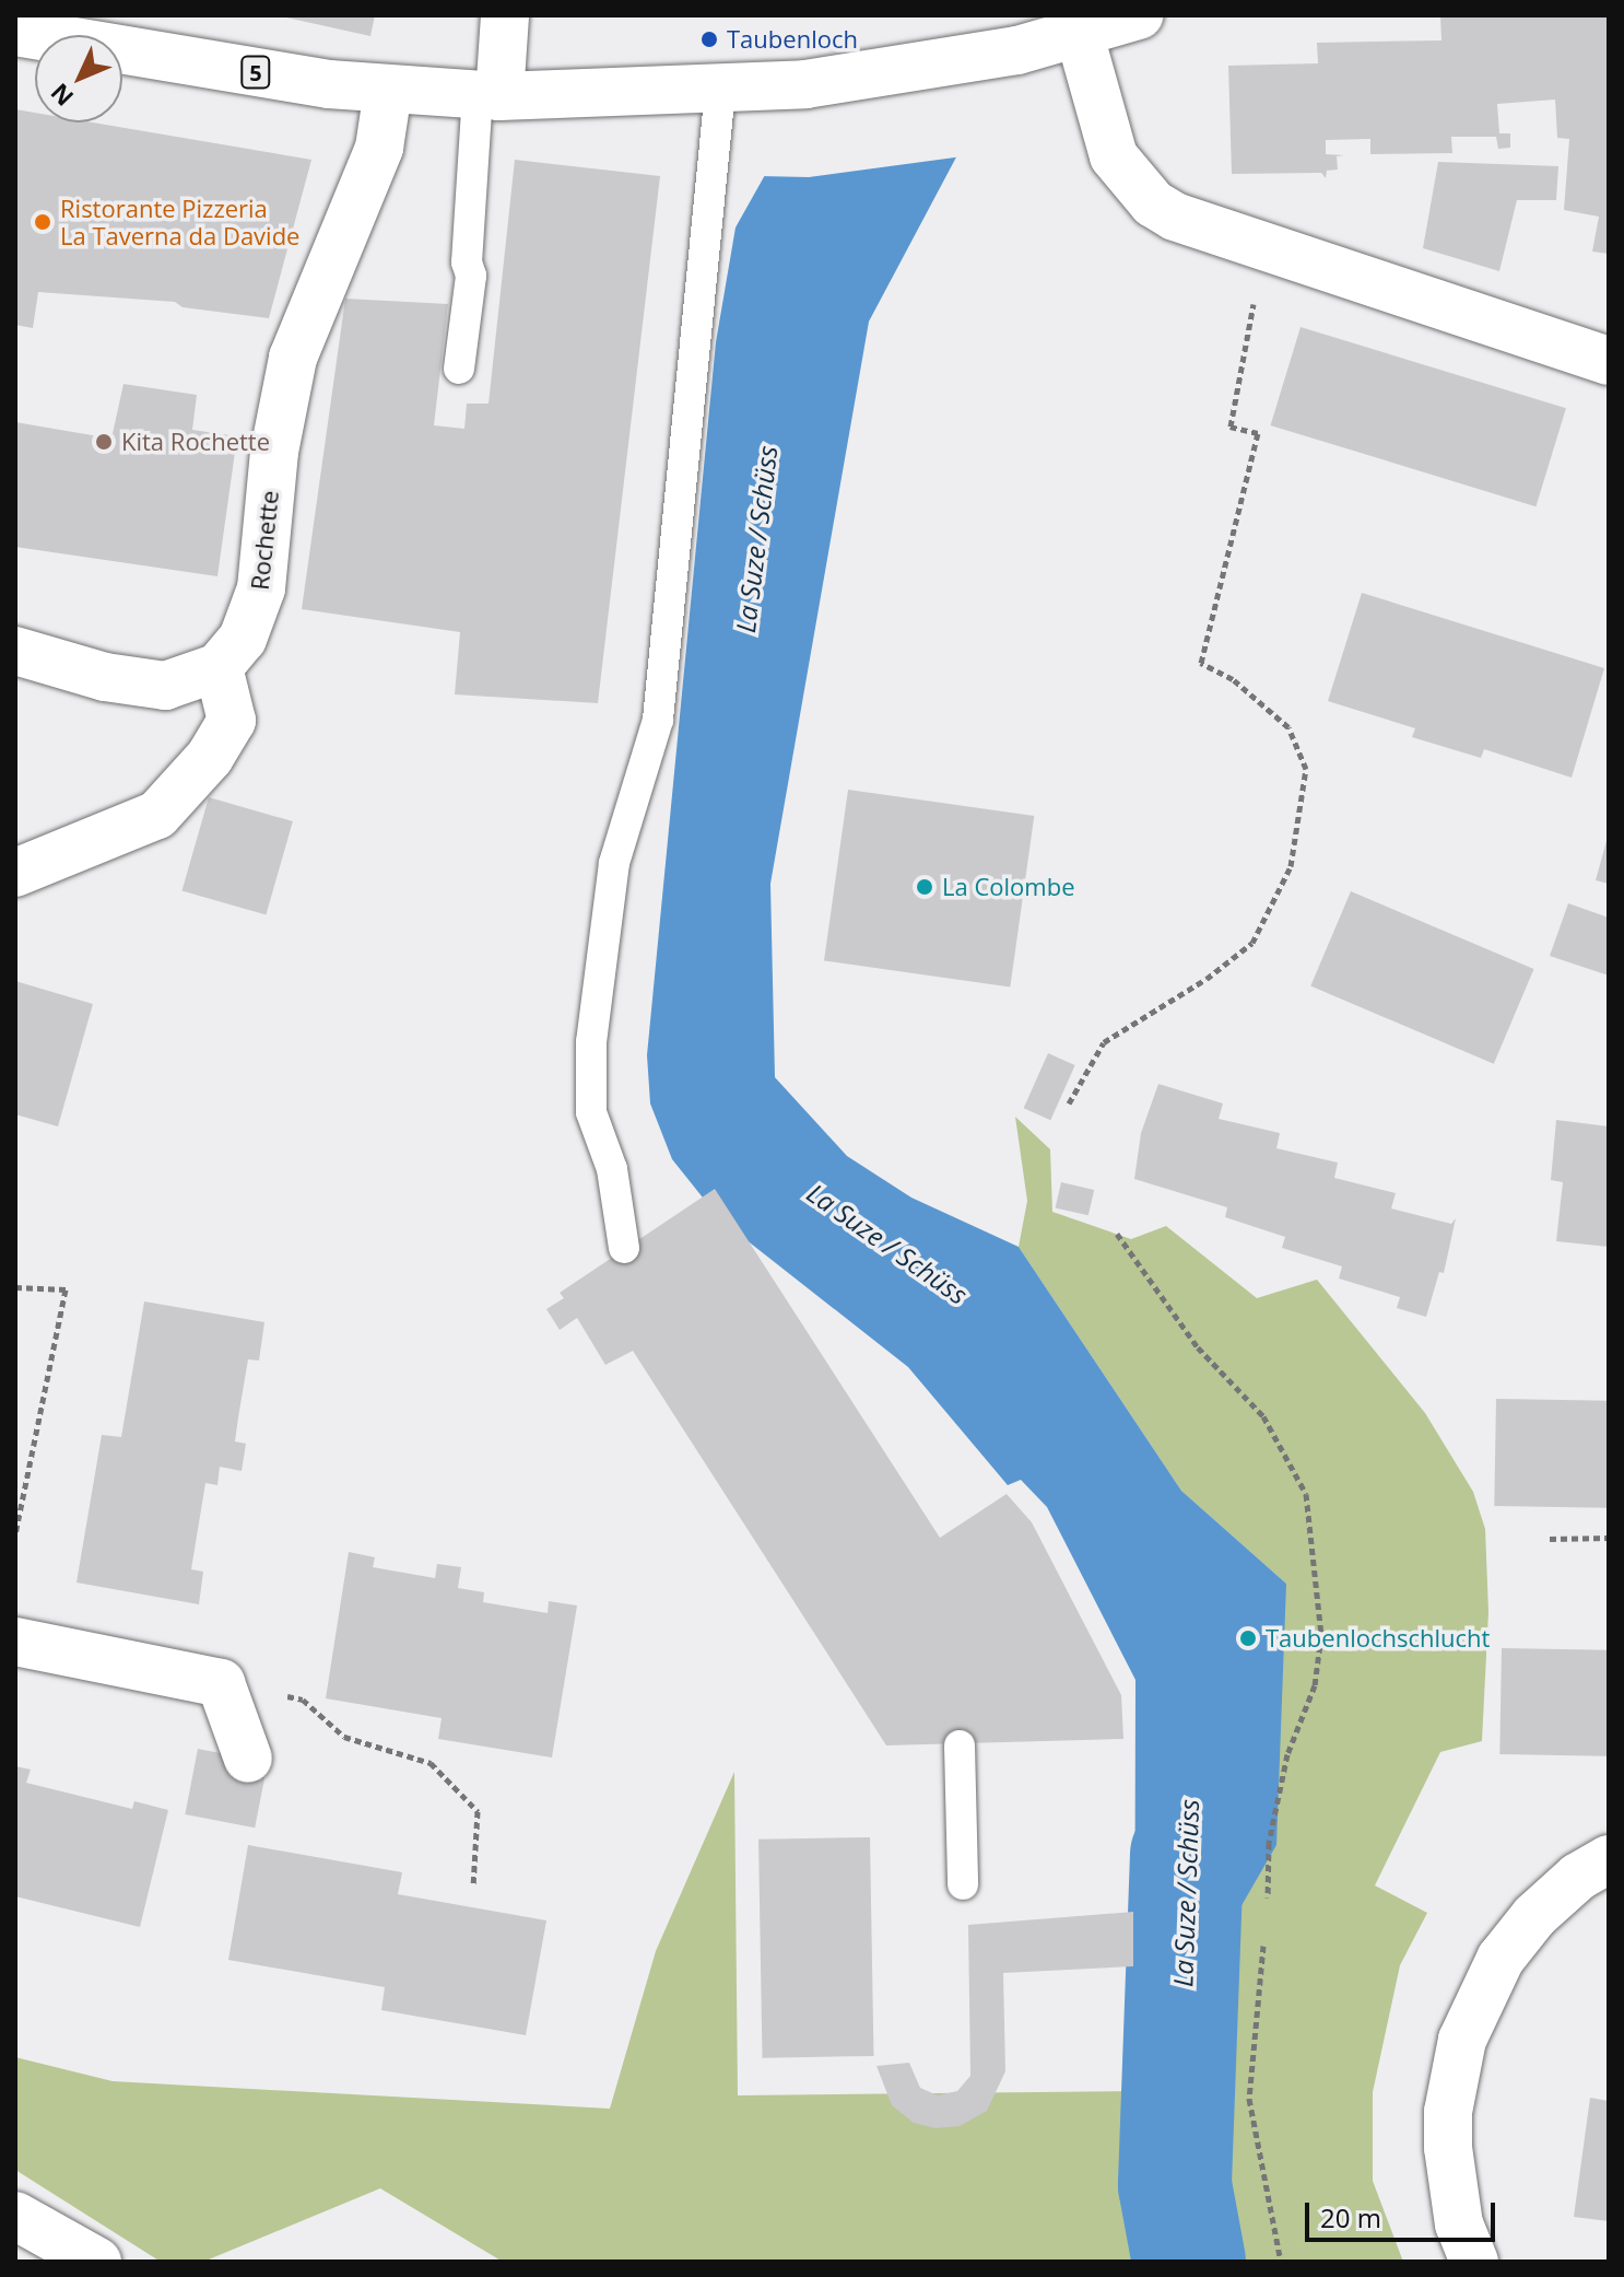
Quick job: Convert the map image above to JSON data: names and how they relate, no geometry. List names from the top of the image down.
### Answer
{
  "streets": {
    "street": ["5", "Rochette"]
  },
  "crossings": [
    ["5", "Rochette"]
  ],
  "water": ["La Suze / Schüss"],
  "places": [
    "Taubenloch",
    "Ristorante Pizzeria La Taverna da Davide",
    "Kita Rochette",
    "La Colombe",
    "Taubenlochschlucht"
  ],
  "scale_bar": "20 m",
  "north": "bottom left"
}
